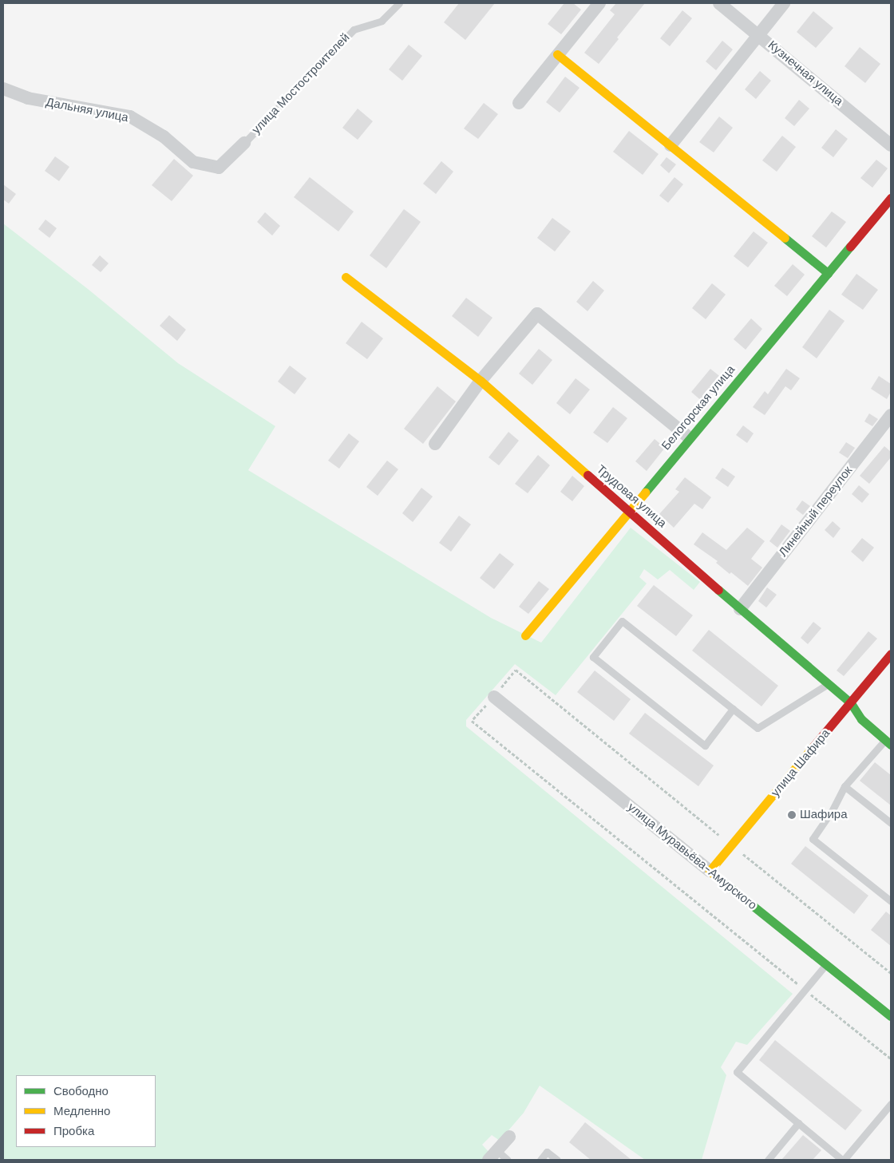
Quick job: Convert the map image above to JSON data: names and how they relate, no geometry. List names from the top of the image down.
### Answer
{
  "streets": {
    "street": [
      "Кузнечная улица",
      "Дальняя улица",
      "Белогорская улица",
      "Трудовая улица",
      "Линейный переулок",
      "улица Шафира",
      "улица Муравьёва-Амурского"
    ],
    "lane": ["улица Мостостроителей"]
  },
  "crossings": [
    ["улица Мостостроителей", "Дальняя улица"],
    ["Белогорская улица", "Трудовая улица"],
    ["Трудовая улица", "Линейный переулок"],
    ["Трудовая улица", "улица Шафира"],
    ["улица Шафира", "улица Муравьёва-Амурского"]
  ],
  "places": ["Шафира"],
  "legend": ["Свободно", "Медленно", "Пробка"]
}
